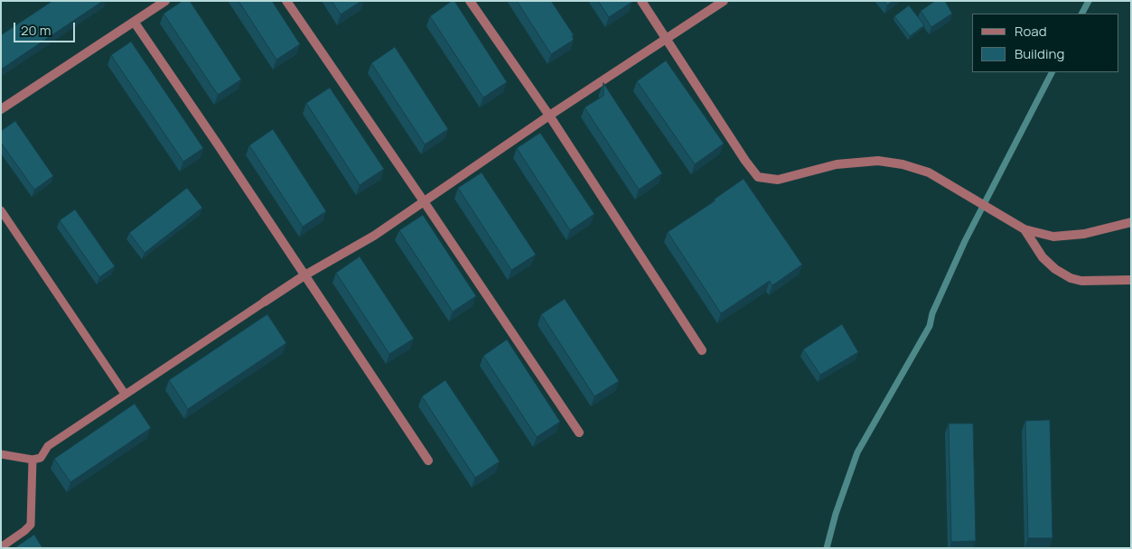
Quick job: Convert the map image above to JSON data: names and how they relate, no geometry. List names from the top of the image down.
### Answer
{
  "legend": ["Road", "Building"],
  "scale_bar": "20 m"
}
